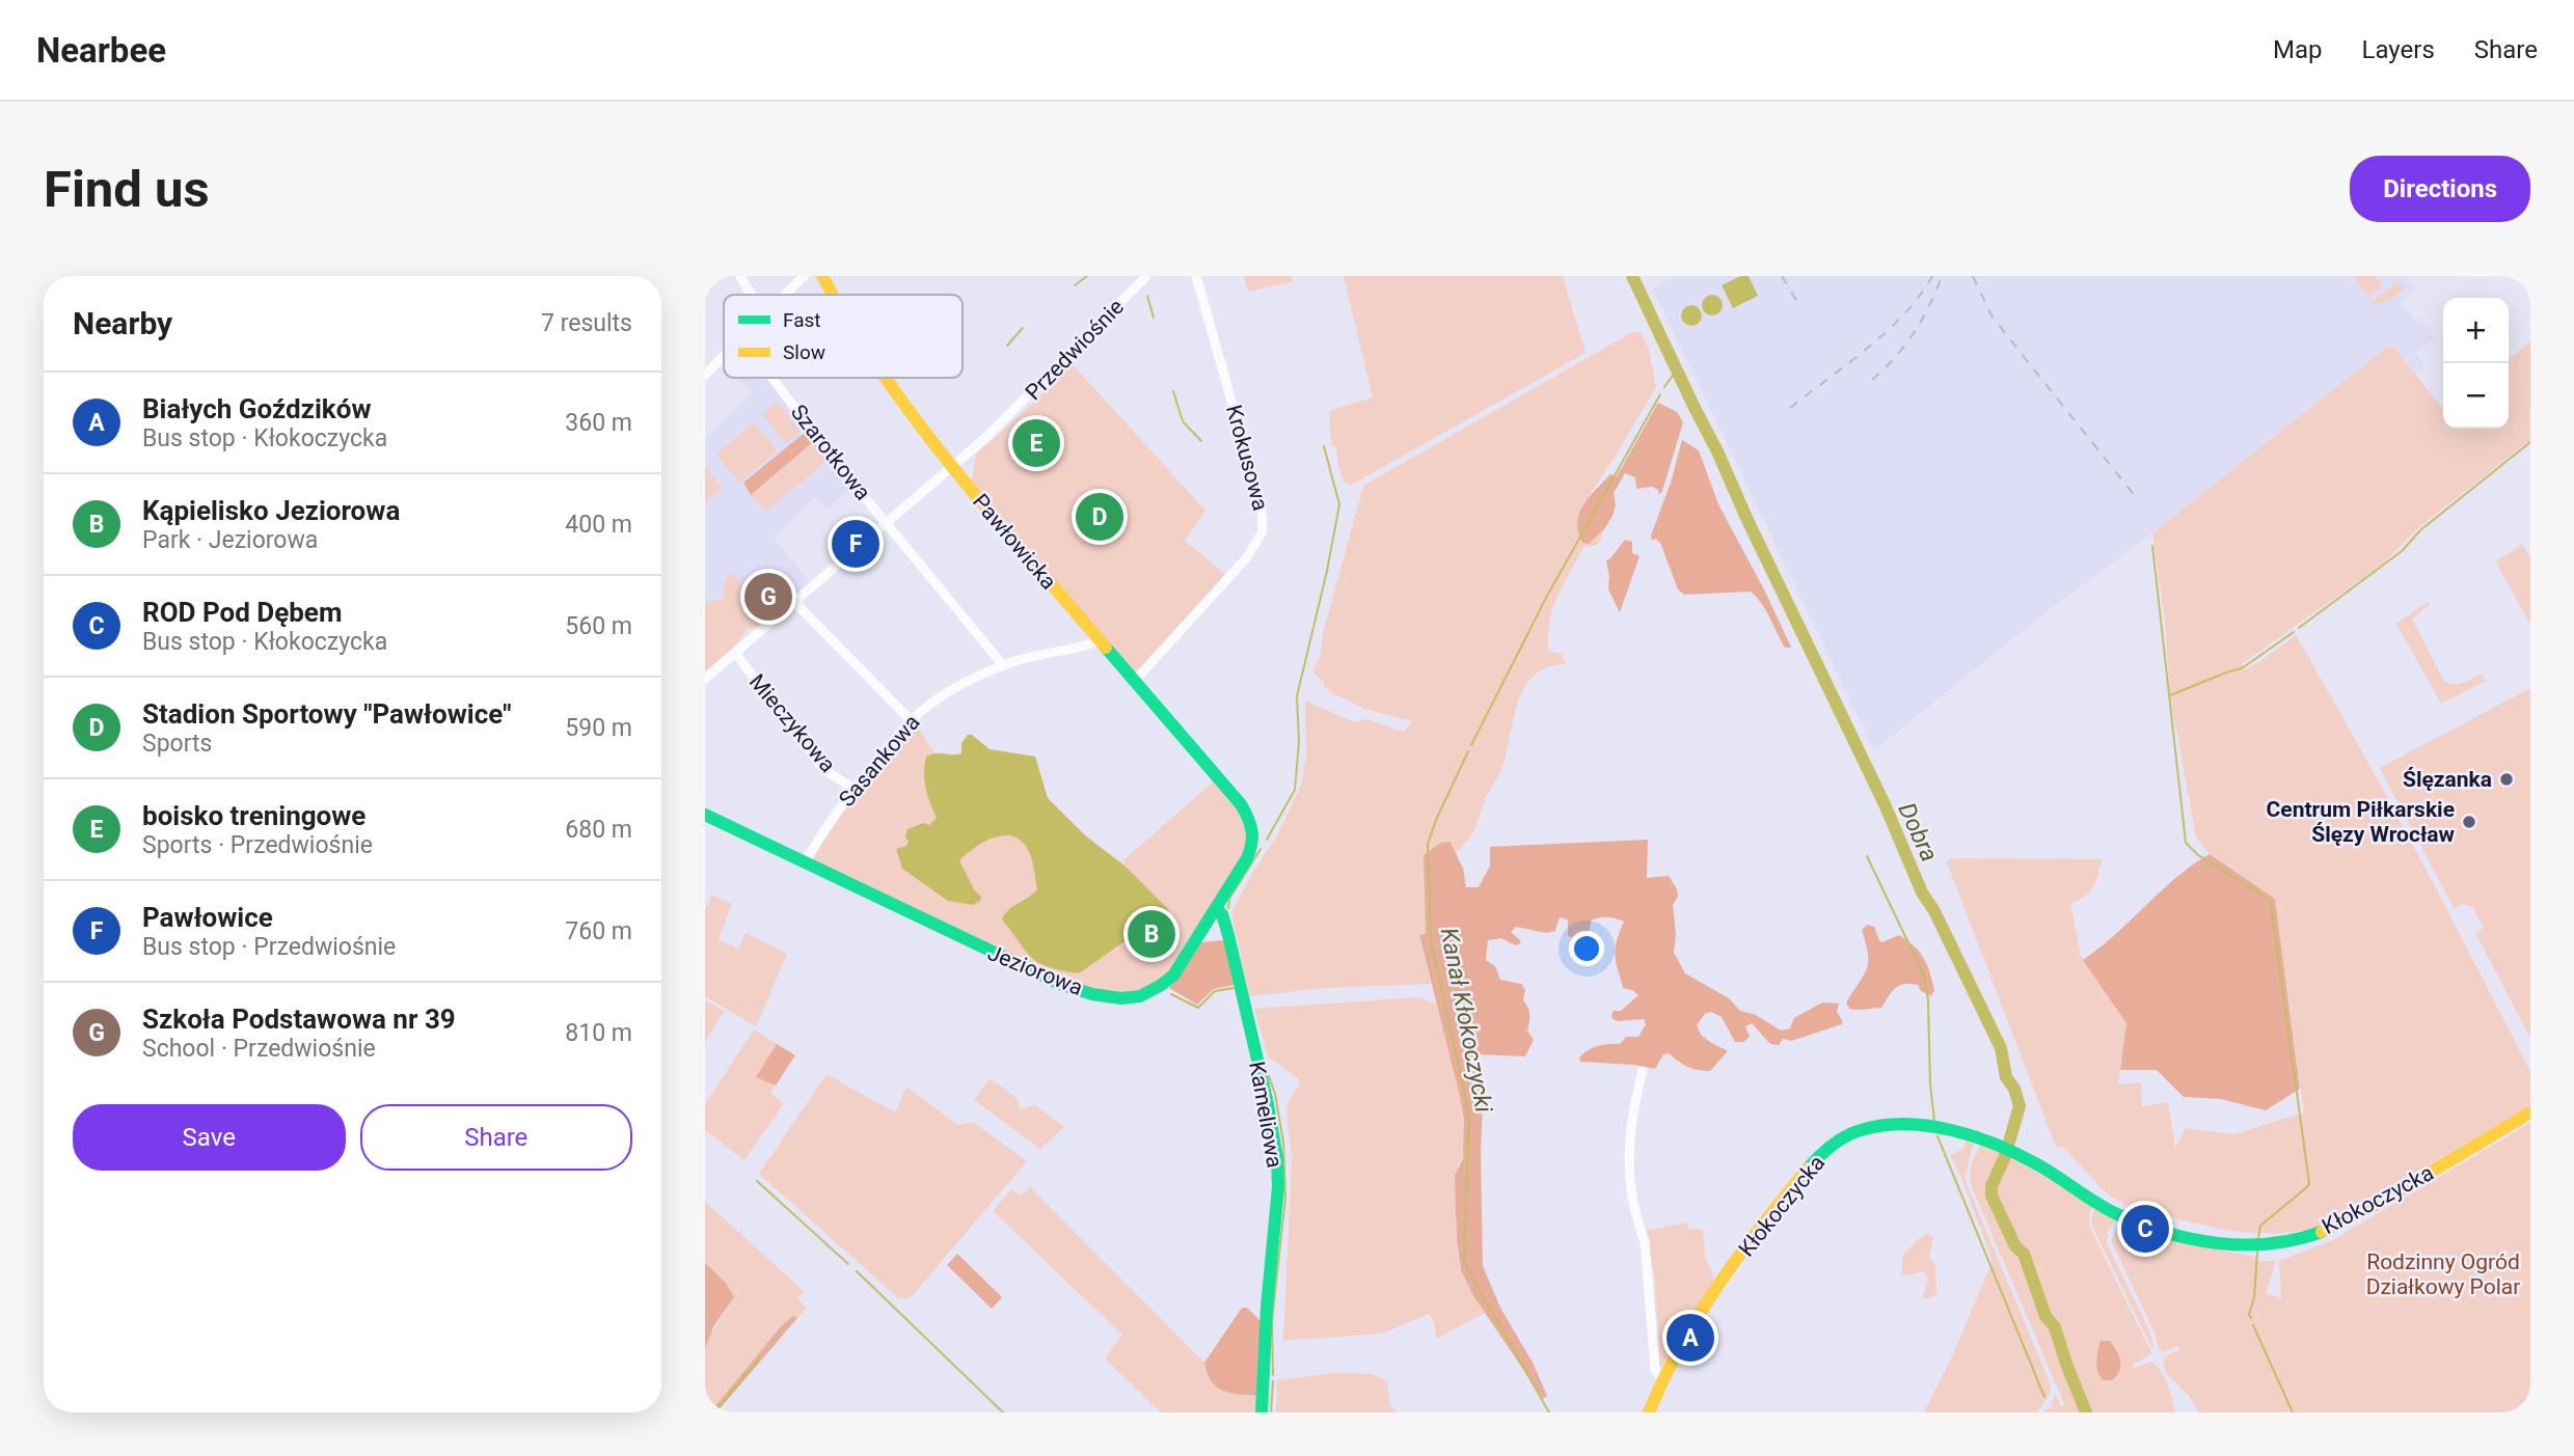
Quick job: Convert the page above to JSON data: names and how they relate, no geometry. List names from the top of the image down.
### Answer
{
  "streets": {
    "street": [
      "Przedwiośnie",
      "Szarotkowa",
      "Krokusowa",
      "Pawłowicka",
      "Mieczykowa",
      "Sasankowa",
      "Jeziorowa",
      "Kameliowa",
      "Kłokoczycka"
    ]
  },
  "crossings": [
    ["Przedwiośnie", "Szarotkowa"],
    ["Przedwiośnie", "Pawłowicka"],
    ["Przedwiośnie", "Mieczykowa"],
    ["Szarotkowa", "Sasankowa"],
    ["Krokusowa", "Pawłowicka"],
    ["Pawłowicka", "Sasankowa"],
    ["Pawłowicka", "Jeziorowa"],
    ["Mieczykowa", "Sasankowa"],
    ["Sasankowa", "Jeziorowa"],
    ["Jeziorowa", "Kameliowa"]
  ],
  "water": ["Dobra", "Kanał Kłokoczycki"],
  "parks": ["Rodzinny Ogród Działkowy Polar"],
  "places": ["Ślęzanka", "Centrum Piłkarskie Ślęzy Wrocław"],
  "legend": ["Fast", "Slow"],
  "page": {
    "header": "Nearbee",
    "nav": ["Map", "Layers", "Share"],
    "buttons": [
      "Directions",
      ["Save", "Share"]
    ],
    "title": "Find us",
    "heading": ["Nearby", "7 results"],
    "map_buttons": ["+", "−"],
    "list": [
      {
        "mark": "A",
        "name": "Białych Goździków",
        "note": "Bus stop · Kłokoczycka",
        "value": "360 m"
      },
      {
        "mark": "B",
        "name": "Kąpielisko Jeziorowa",
        "note": "Park · Jeziorowa",
        "value": "400 m"
      },
      {
        "mark": "C",
        "name": "ROD Pod Dębem",
        "note": "Bus stop · Kłokoczycka",
        "value": "560 m"
      },
      {
        "mark": "D",
        "name": "Stadion Sportowy \"Pawłowice\"",
        "note": "Sports",
        "value": "590 m"
      },
      {
        "mark": "E",
        "name": "boisko treningowe",
        "note": "Sports · Przedwiośnie",
        "value": "680 m"
      },
      {
        "mark": "F",
        "name": "Pawłowice",
        "note": "Bus stop · Przedwiośnie",
        "value": "760 m"
      },
      {
        "mark": "G",
        "name": "Szkoła Podstawowa nr 39",
        "note": "School · Przedwiośnie",
        "value": "810 m"
      }
    ],
    "pins": [
      "E",
      "D",
      "F",
      "G",
      "B",
      "C",
      "A"
    ]
  }
}
